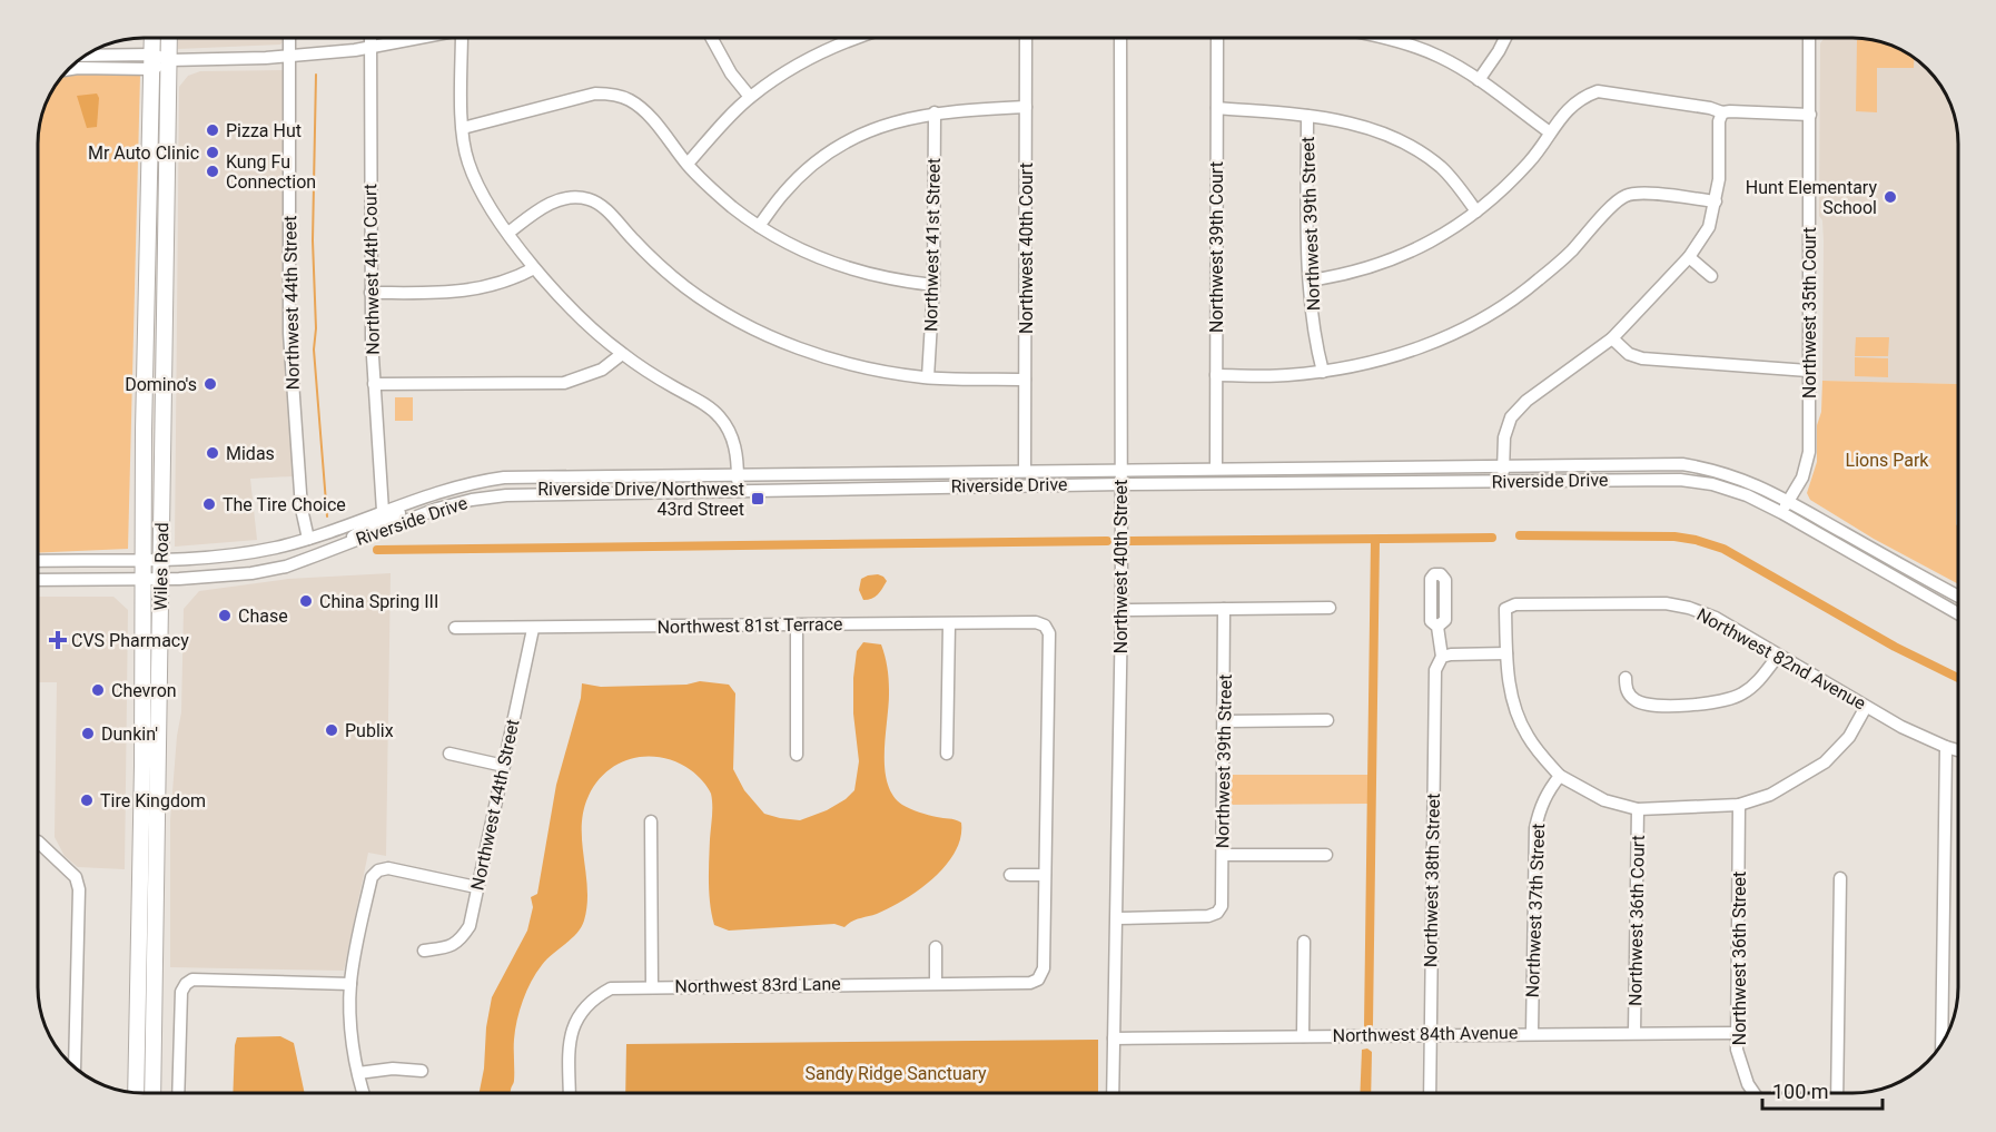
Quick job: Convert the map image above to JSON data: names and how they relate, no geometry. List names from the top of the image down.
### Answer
{
  "streets": {
    "main road": ["Wiles Road"],
    "street": [
      "Northwest 39th Street",
      "Northwest 41st Street",
      "Northwest 39th Court",
      "Northwest 40th Court",
      "Northwest 44th Court",
      "Northwest 44th Street",
      "Northwest 35th Court",
      "Riverside Drive",
      "Northwest 40th Street",
      "Northwest 81st Terrace",
      "Northwest 82nd Avenue",
      "Northwest 38th Street",
      "Northwest 37th Street",
      "Northwest 36th Court",
      "Northwest 36th Street",
      "Northwest 83rd Lane",
      "Northwest 84th Avenue"
    ]
  },
  "crossings": [
    ["Northwest 39th Street", "Northwest 40th Street"],
    ["Northwest 39th Court", "Riverside Drive"],
    ["Northwest 40th Court", "Riverside Drive"],
    ["Northwest 44th Court", "Riverside Drive"],
    ["Northwest 44th Street", "Riverside Drive"],
    ["Northwest 44th Street", "Northwest 81st Terrace"],
    ["Northwest 35th Court", "Riverside Drive"],
    ["Riverside Drive", "Wiles Road"],
    ["Riverside Drive", "Northwest 40th Street"],
    ["Northwest 40th Street", "Northwest 84th Avenue"],
    ["Northwest 81st Terrace", "Northwest 83rd Lane"],
    ["Northwest 38th Street", "Northwest 84th Avenue"],
    ["Northwest 37th Street", "Northwest 84th Avenue"],
    ["Northwest 36th Court", "Northwest 84th Avenue"],
    ["Northwest 36th Street", "Northwest 84th Avenue"]
  ],
  "parks": ["Lions Park", "Sandy Ridge Sanctuary"],
  "places": {
    "other": [
      "Pizza Hut",
      "Mr Auto Clinic",
      "Kung Fu Connection",
      "Hunt Elementary School",
      "Domino's",
      "Midas",
      "The Tire Choice",
      "China Spring III",
      "Chase",
      "Chevron",
      "Publix",
      "Dunkin'",
      "Tire Kingdom"
    ],
    "transit": ["Riverside Drive/Northwest 43rd Street"],
    "health": ["CVS Pharmacy"]
  },
  "scale_bar": "100 m"
}
